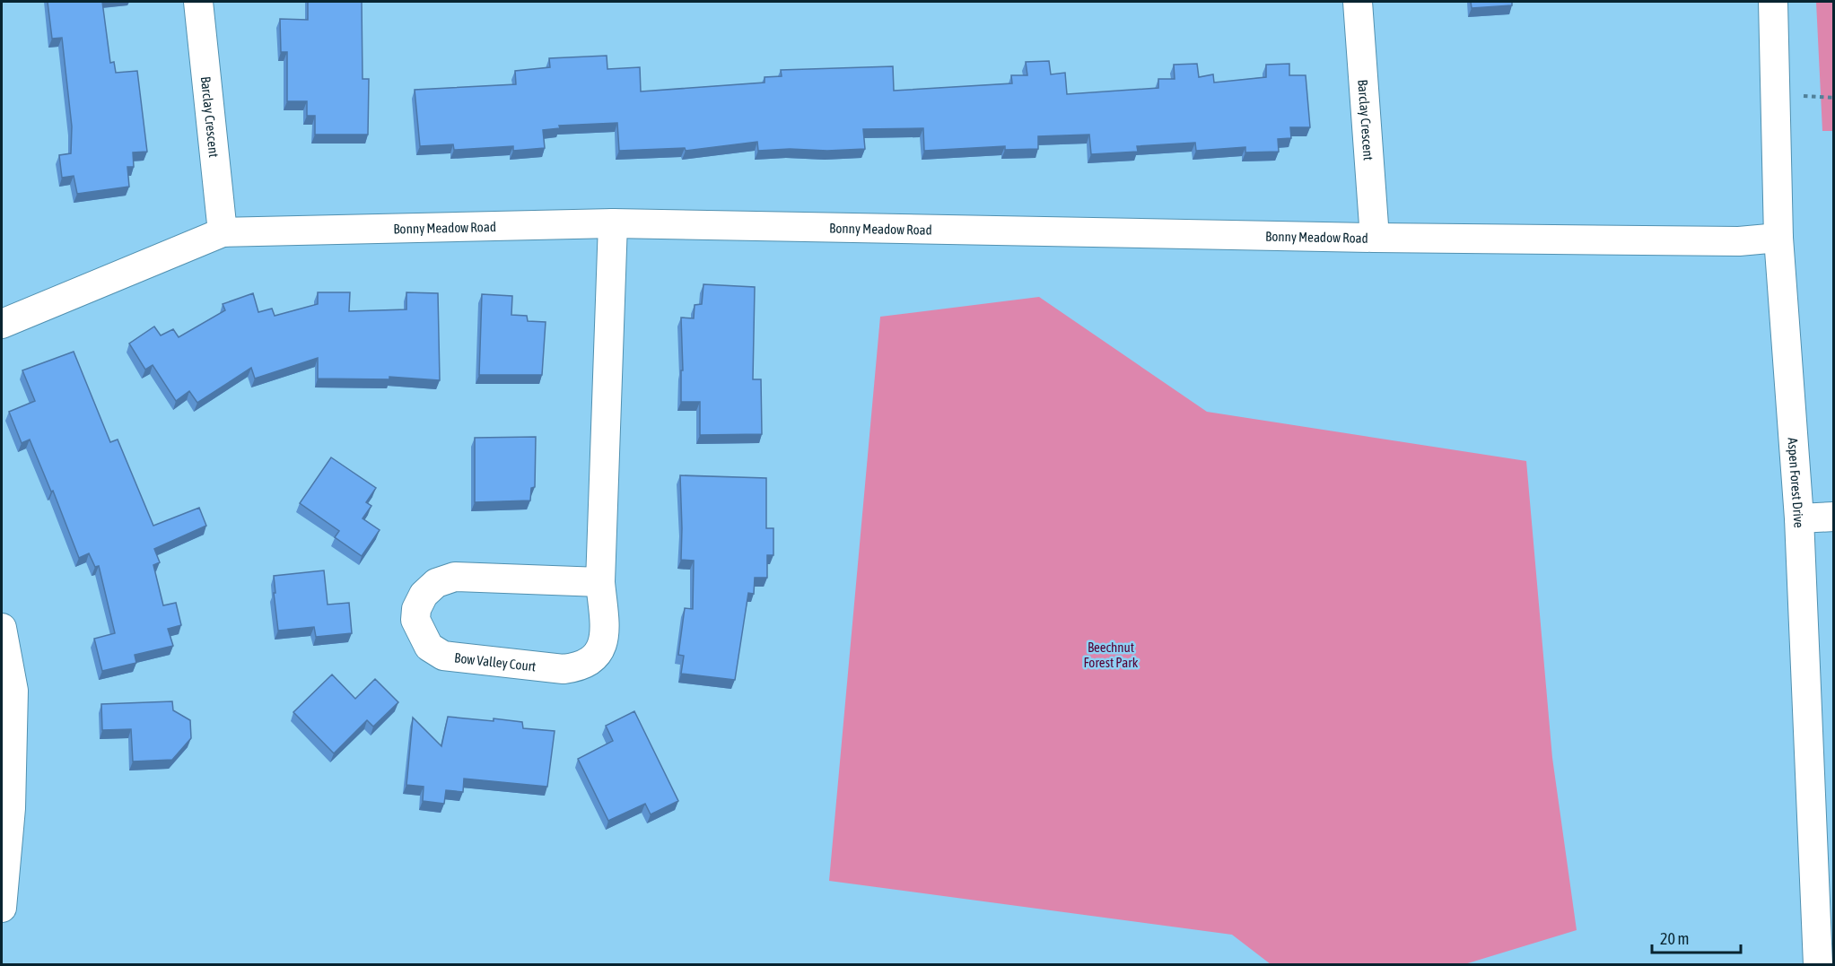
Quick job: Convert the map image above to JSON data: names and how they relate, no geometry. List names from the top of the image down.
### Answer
{
  "streets": {
    "street": [
      "Barclay Crescent",
      "Bonny Meadow Road",
      "Aspen Forest Drive",
      "Bow Valley Court"
    ]
  },
  "crossings": [
    ["Barclay Crescent", "Bonny Meadow Road"],
    ["Bonny Meadow Road", "Aspen Forest Drive"],
    ["Bonny Meadow Road", "Bow Valley Court"]
  ],
  "parks": ["Beechnut Forest Park"],
  "scale_bar": "20 m"
}
